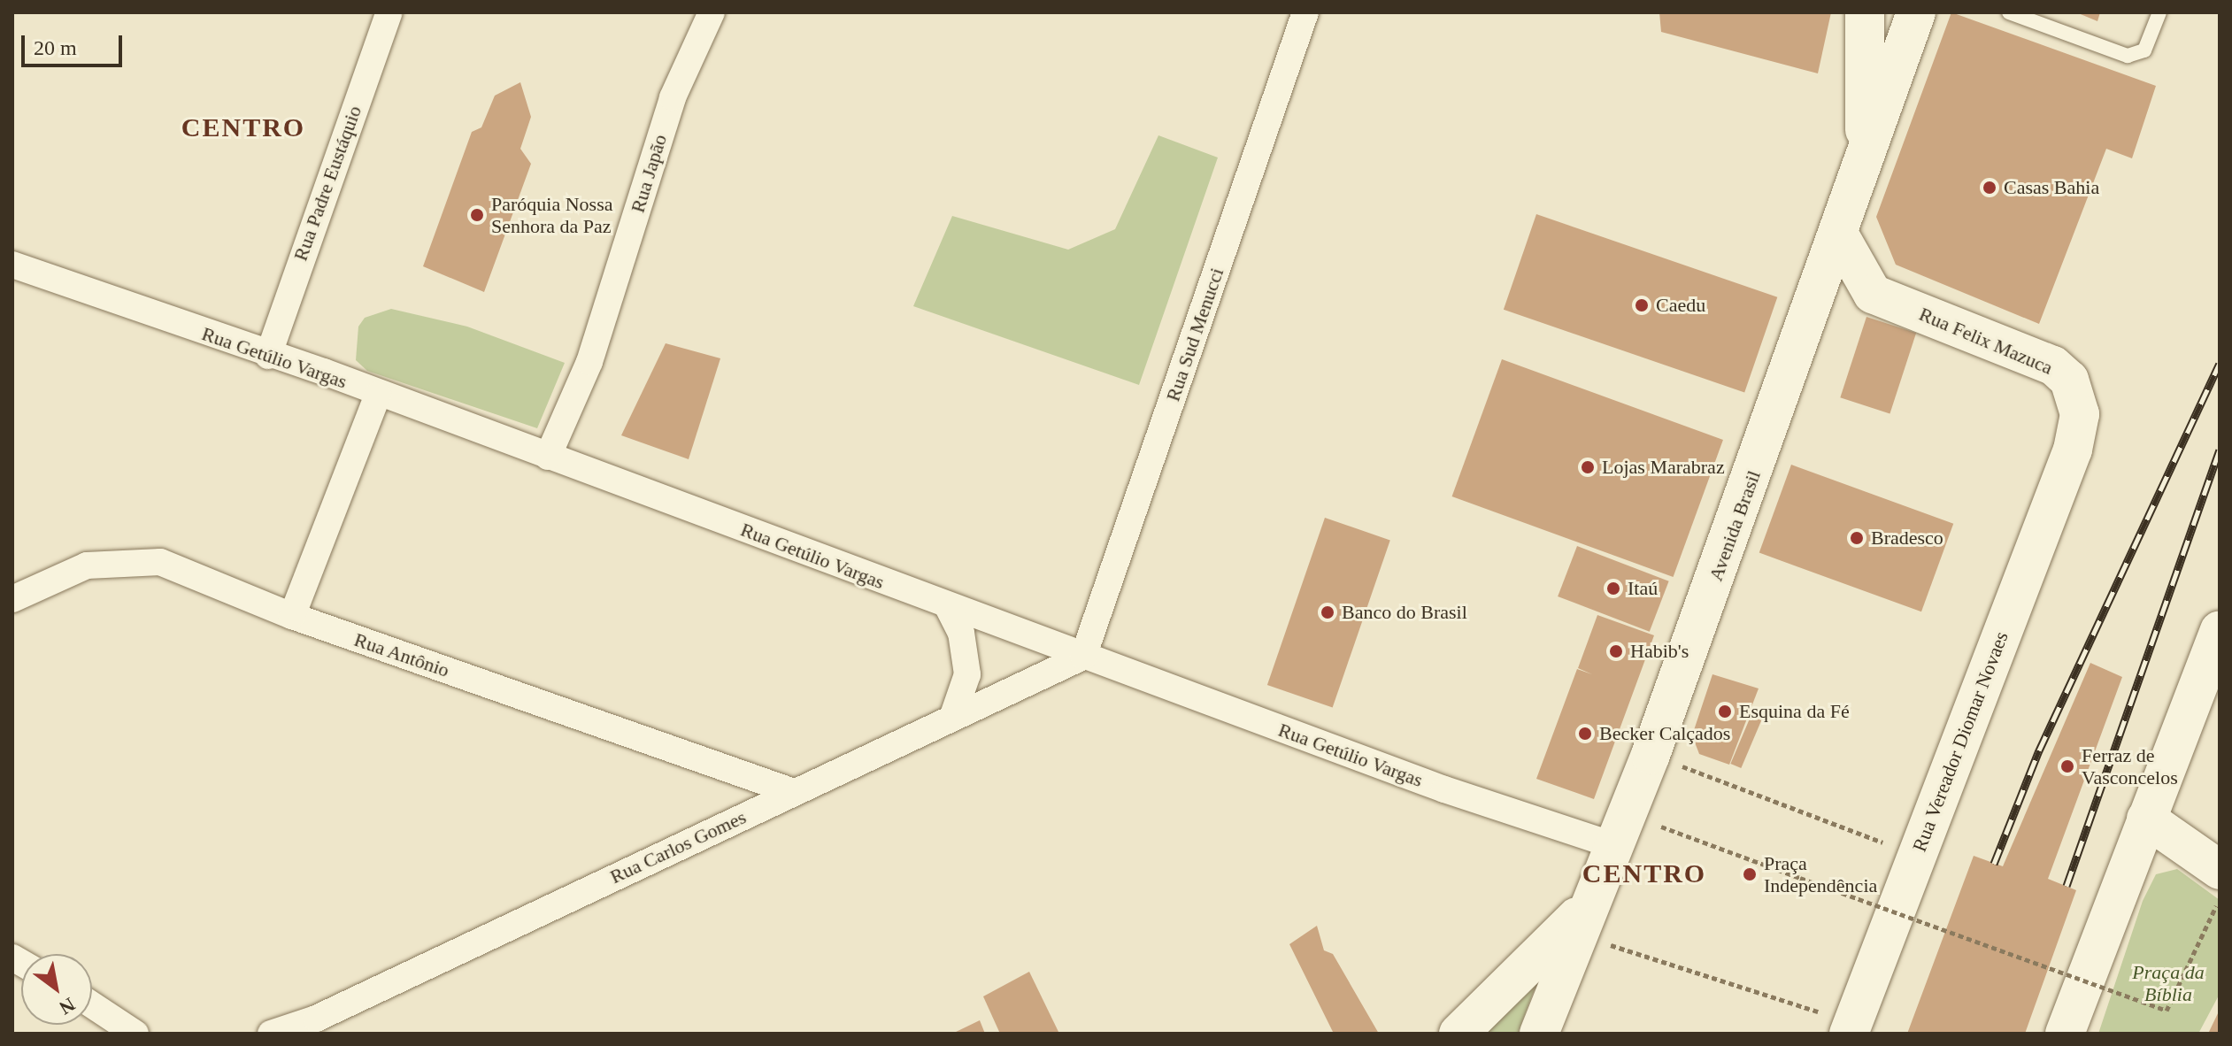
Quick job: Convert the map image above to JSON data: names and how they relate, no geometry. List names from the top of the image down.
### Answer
{
  "streets": {
    "main road": ["Rua Felix Mazuca", "Avenida Brasil", "Rua Vereador Diomar Novaes"],
    "street": [
      "Rua Japão",
      "Rua Padre Eustáquio",
      "Rua Sud Menucci",
      "Rua Getúlio Vargas",
      "Rua Antônio",
      "Rua Carlos Gomes"
    ]
  },
  "crossings": [
    ["Rua Japão", "Rua Getúlio Vargas"],
    ["Rua Padre Eustáquio", "Rua Getúlio Vargas"],
    ["Rua Sud Menucci", "Rua Getúlio Vargas"],
    ["Rua Sud Menucci", "Rua Carlos Gomes"],
    ["Rua Felix Mazuca", "Rua Vereador Diomar Novaes"],
    ["Rua Getúlio Vargas", "Avenida Brasil"],
    ["Rua Getúlio Vargas", "Rua Carlos Gomes"],
    ["Rua Antônio", "Rua Carlos Gomes"]
  ],
  "districts": ["CENTRO", "CENTRO"],
  "parks": ["Praça da Bíblia"],
  "places": [
    "Casas Bahia",
    "Paróquia Nossa Senhora da Paz",
    "Caedu",
    "Lojas Marabraz",
    "Bradesco",
    "Itaú",
    "Banco do Brasil",
    "Habib's",
    "Esquina da Fé",
    "Becker Calçados",
    "Ferraz de Vasconcelos",
    "Praça Independência"
  ],
  "scale_bar": "20 m",
  "north": "bottom right"
}
